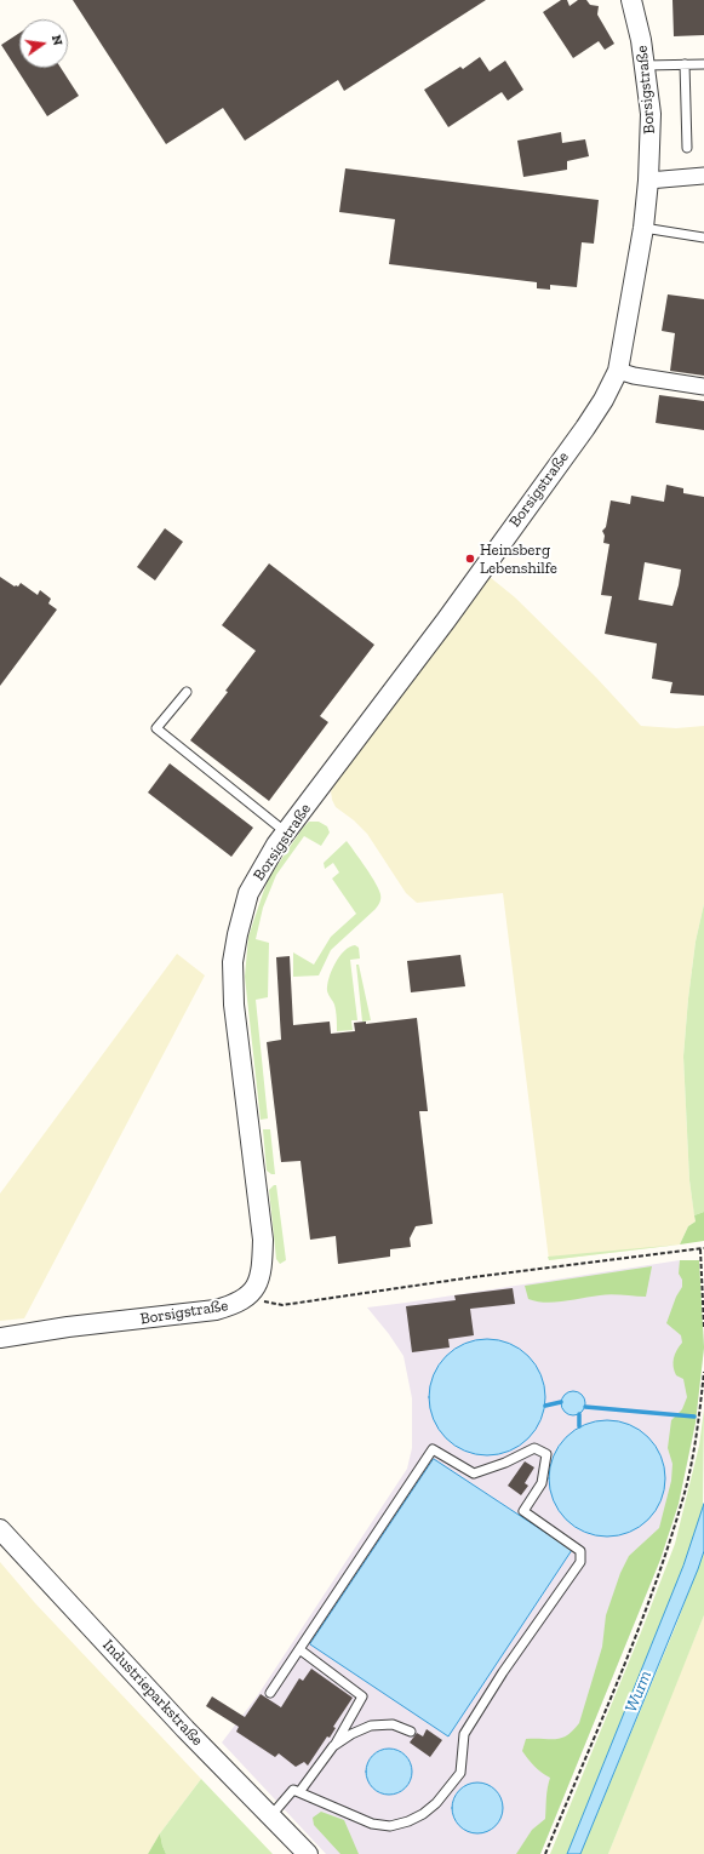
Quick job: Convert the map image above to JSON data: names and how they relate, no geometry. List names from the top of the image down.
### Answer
{
  "streets": {
    "street": ["Borsigstraße", "Industrieparkstraße"]
  },
  "water": ["Wurm"],
  "places": ["Heinsberg Lebenshilfe"],
  "north": "right"
}
